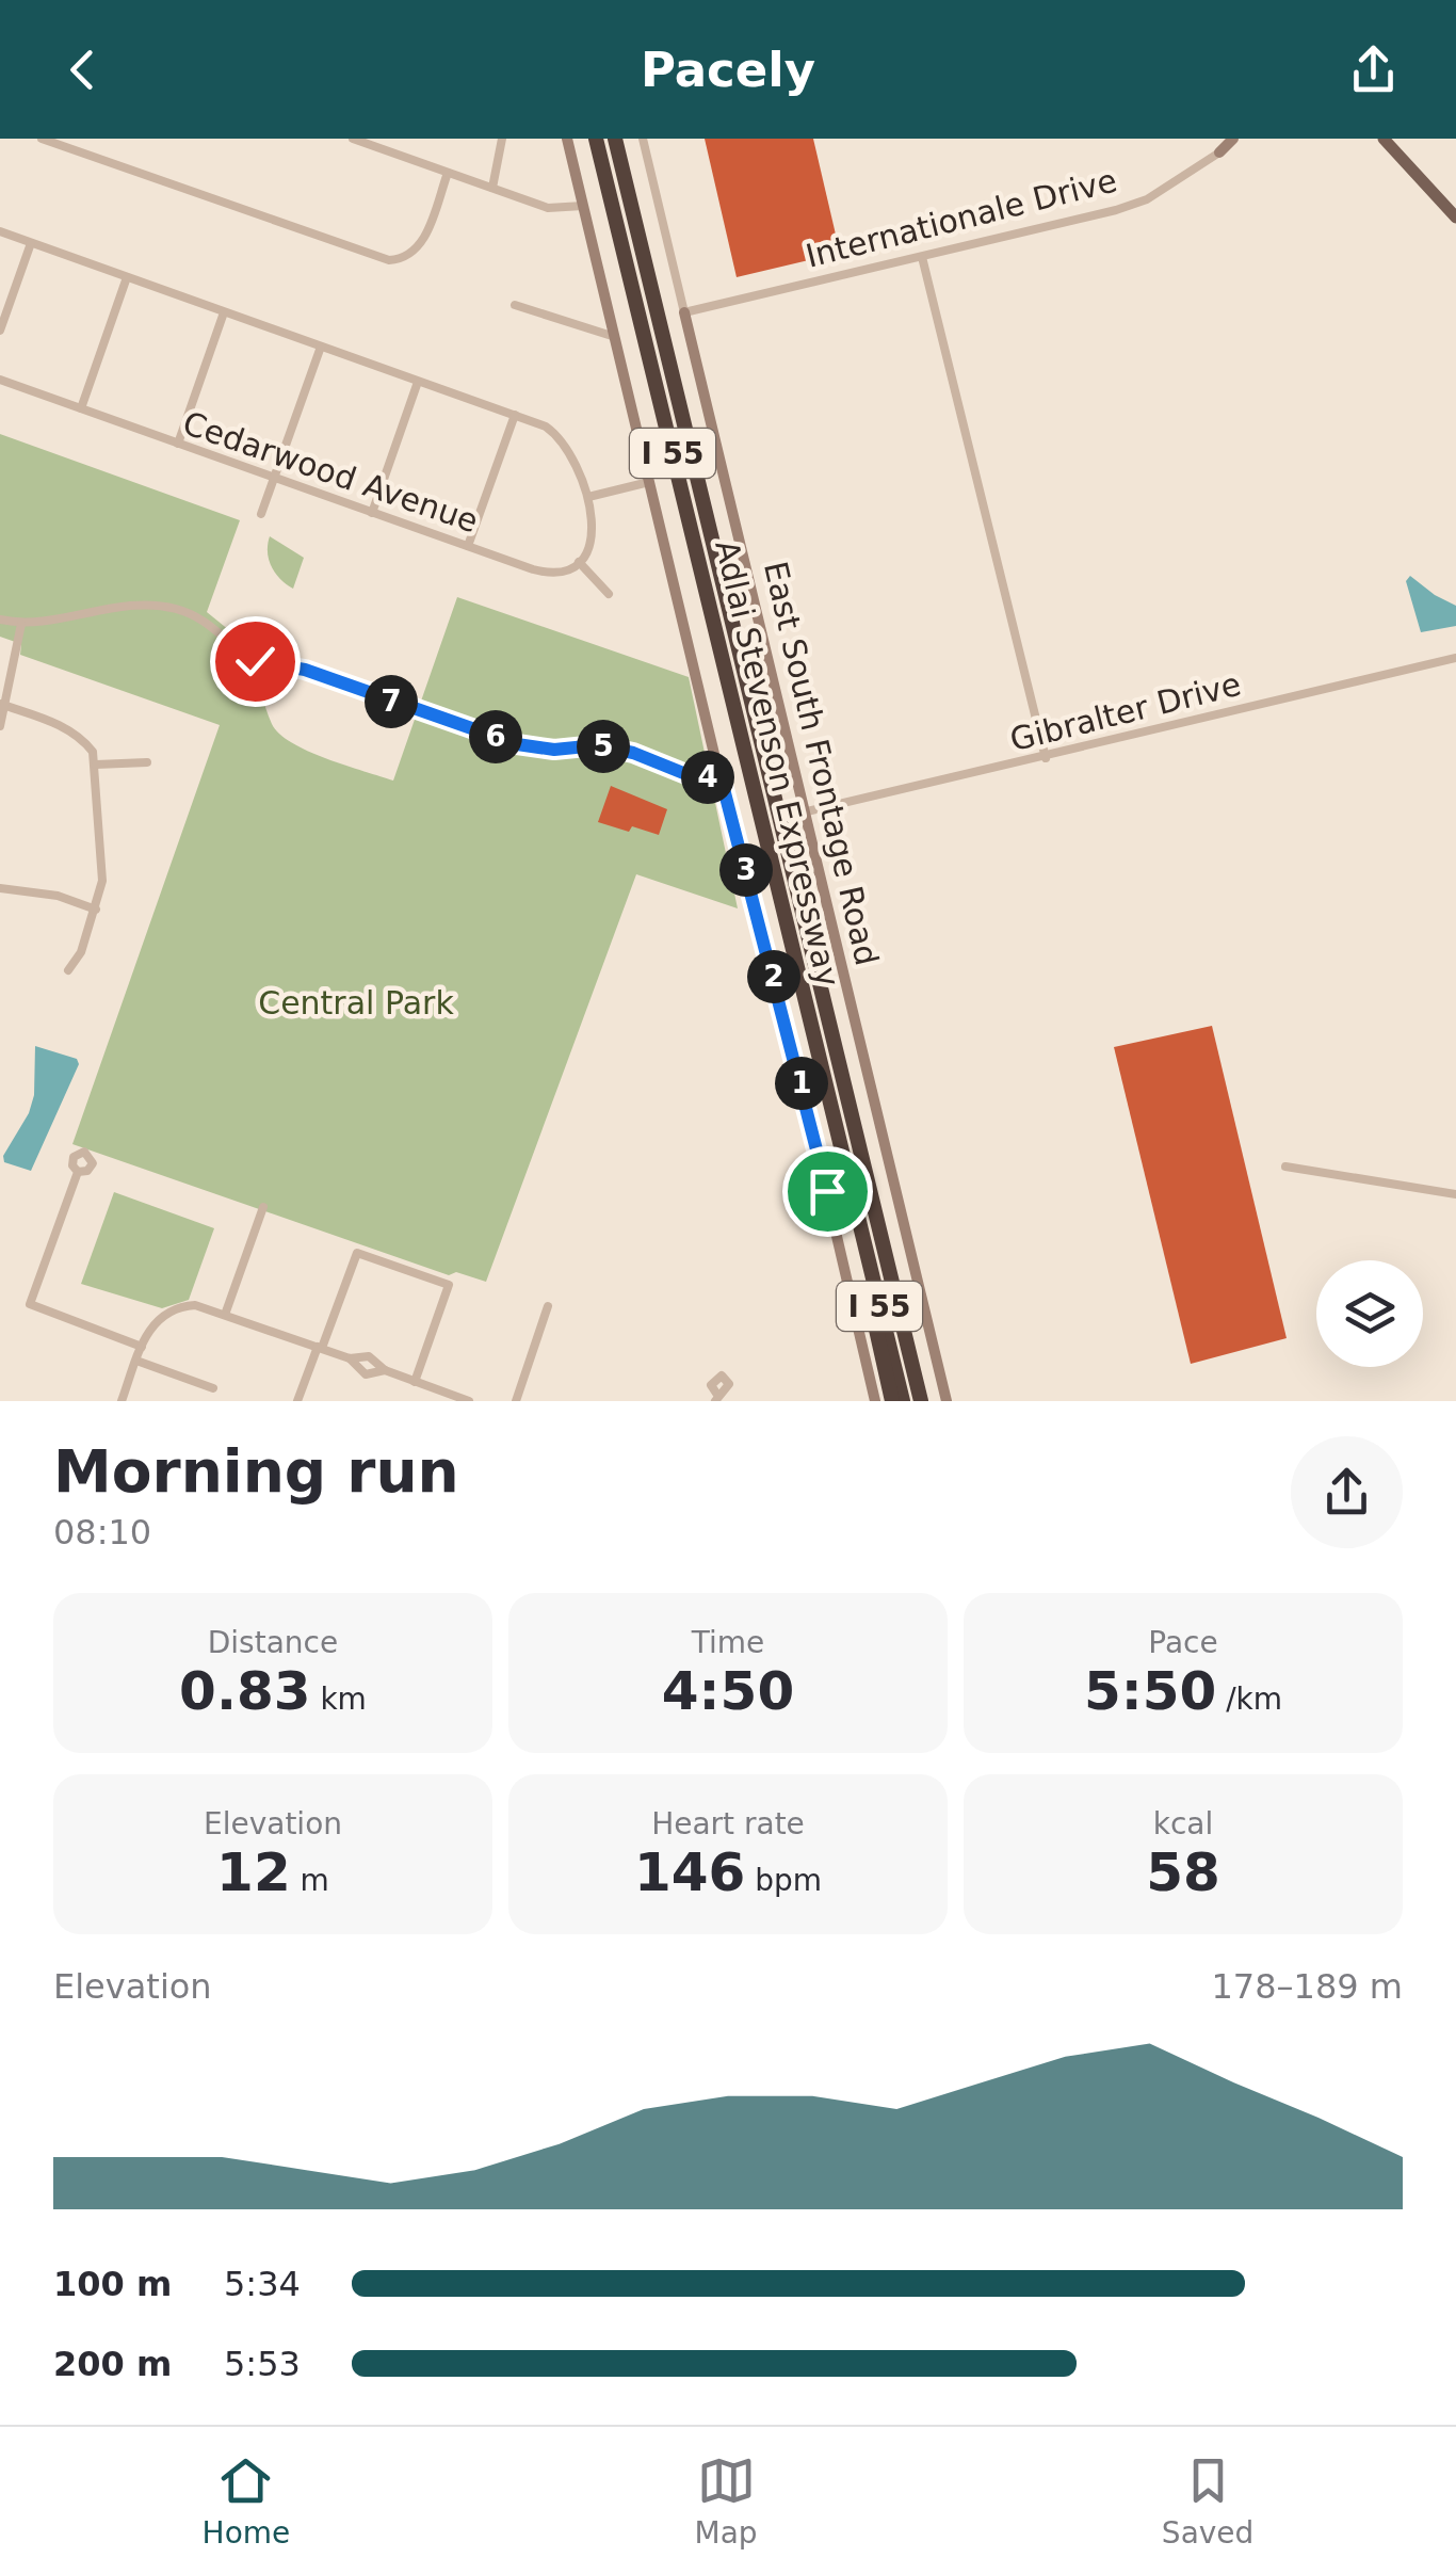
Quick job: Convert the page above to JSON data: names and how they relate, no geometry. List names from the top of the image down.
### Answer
{
  "streets": {
    "highway": ["I 55", "Adlai Stevenson Expressway"],
    "street": [
      "Internationale Drive",
      "Cedarwood Avenue",
      "Gibralter Drive",
      "East South Frontage Road"
    ]
  },
  "crossings": [
    ["Internationale Drive", "East South Frontage Road"],
    ["Gibralter Drive", "East South Frontage Road"]
  ],
  "parks": ["Central Park"],
  "page": {
    "header": "Pacely",
    "pins": [
      "7",
      "6",
      "5",
      "4",
      "3",
      "2",
      "1"
    ],
    "heading": ["Morning run", "08:10"],
    "stats": [
      ["Distance", "0.83 km"],
      ["Time", "4:50"],
      ["Pace", "5:50 /km"],
      ["Elevation", "12 m"],
      ["Heart rate", "146 bpm"],
      ["kcal", "58"]
    ],
    "chart": ["Elevation", "178–189 m"],
    "list": [
      {
        "name": "100 m",
        "note": "5:34"
      },
      {
        "name": "200 m",
        "note": "5:53"
      }
    ],
    "tabs": ["Home", "Map", "Saved"]
  }
}
